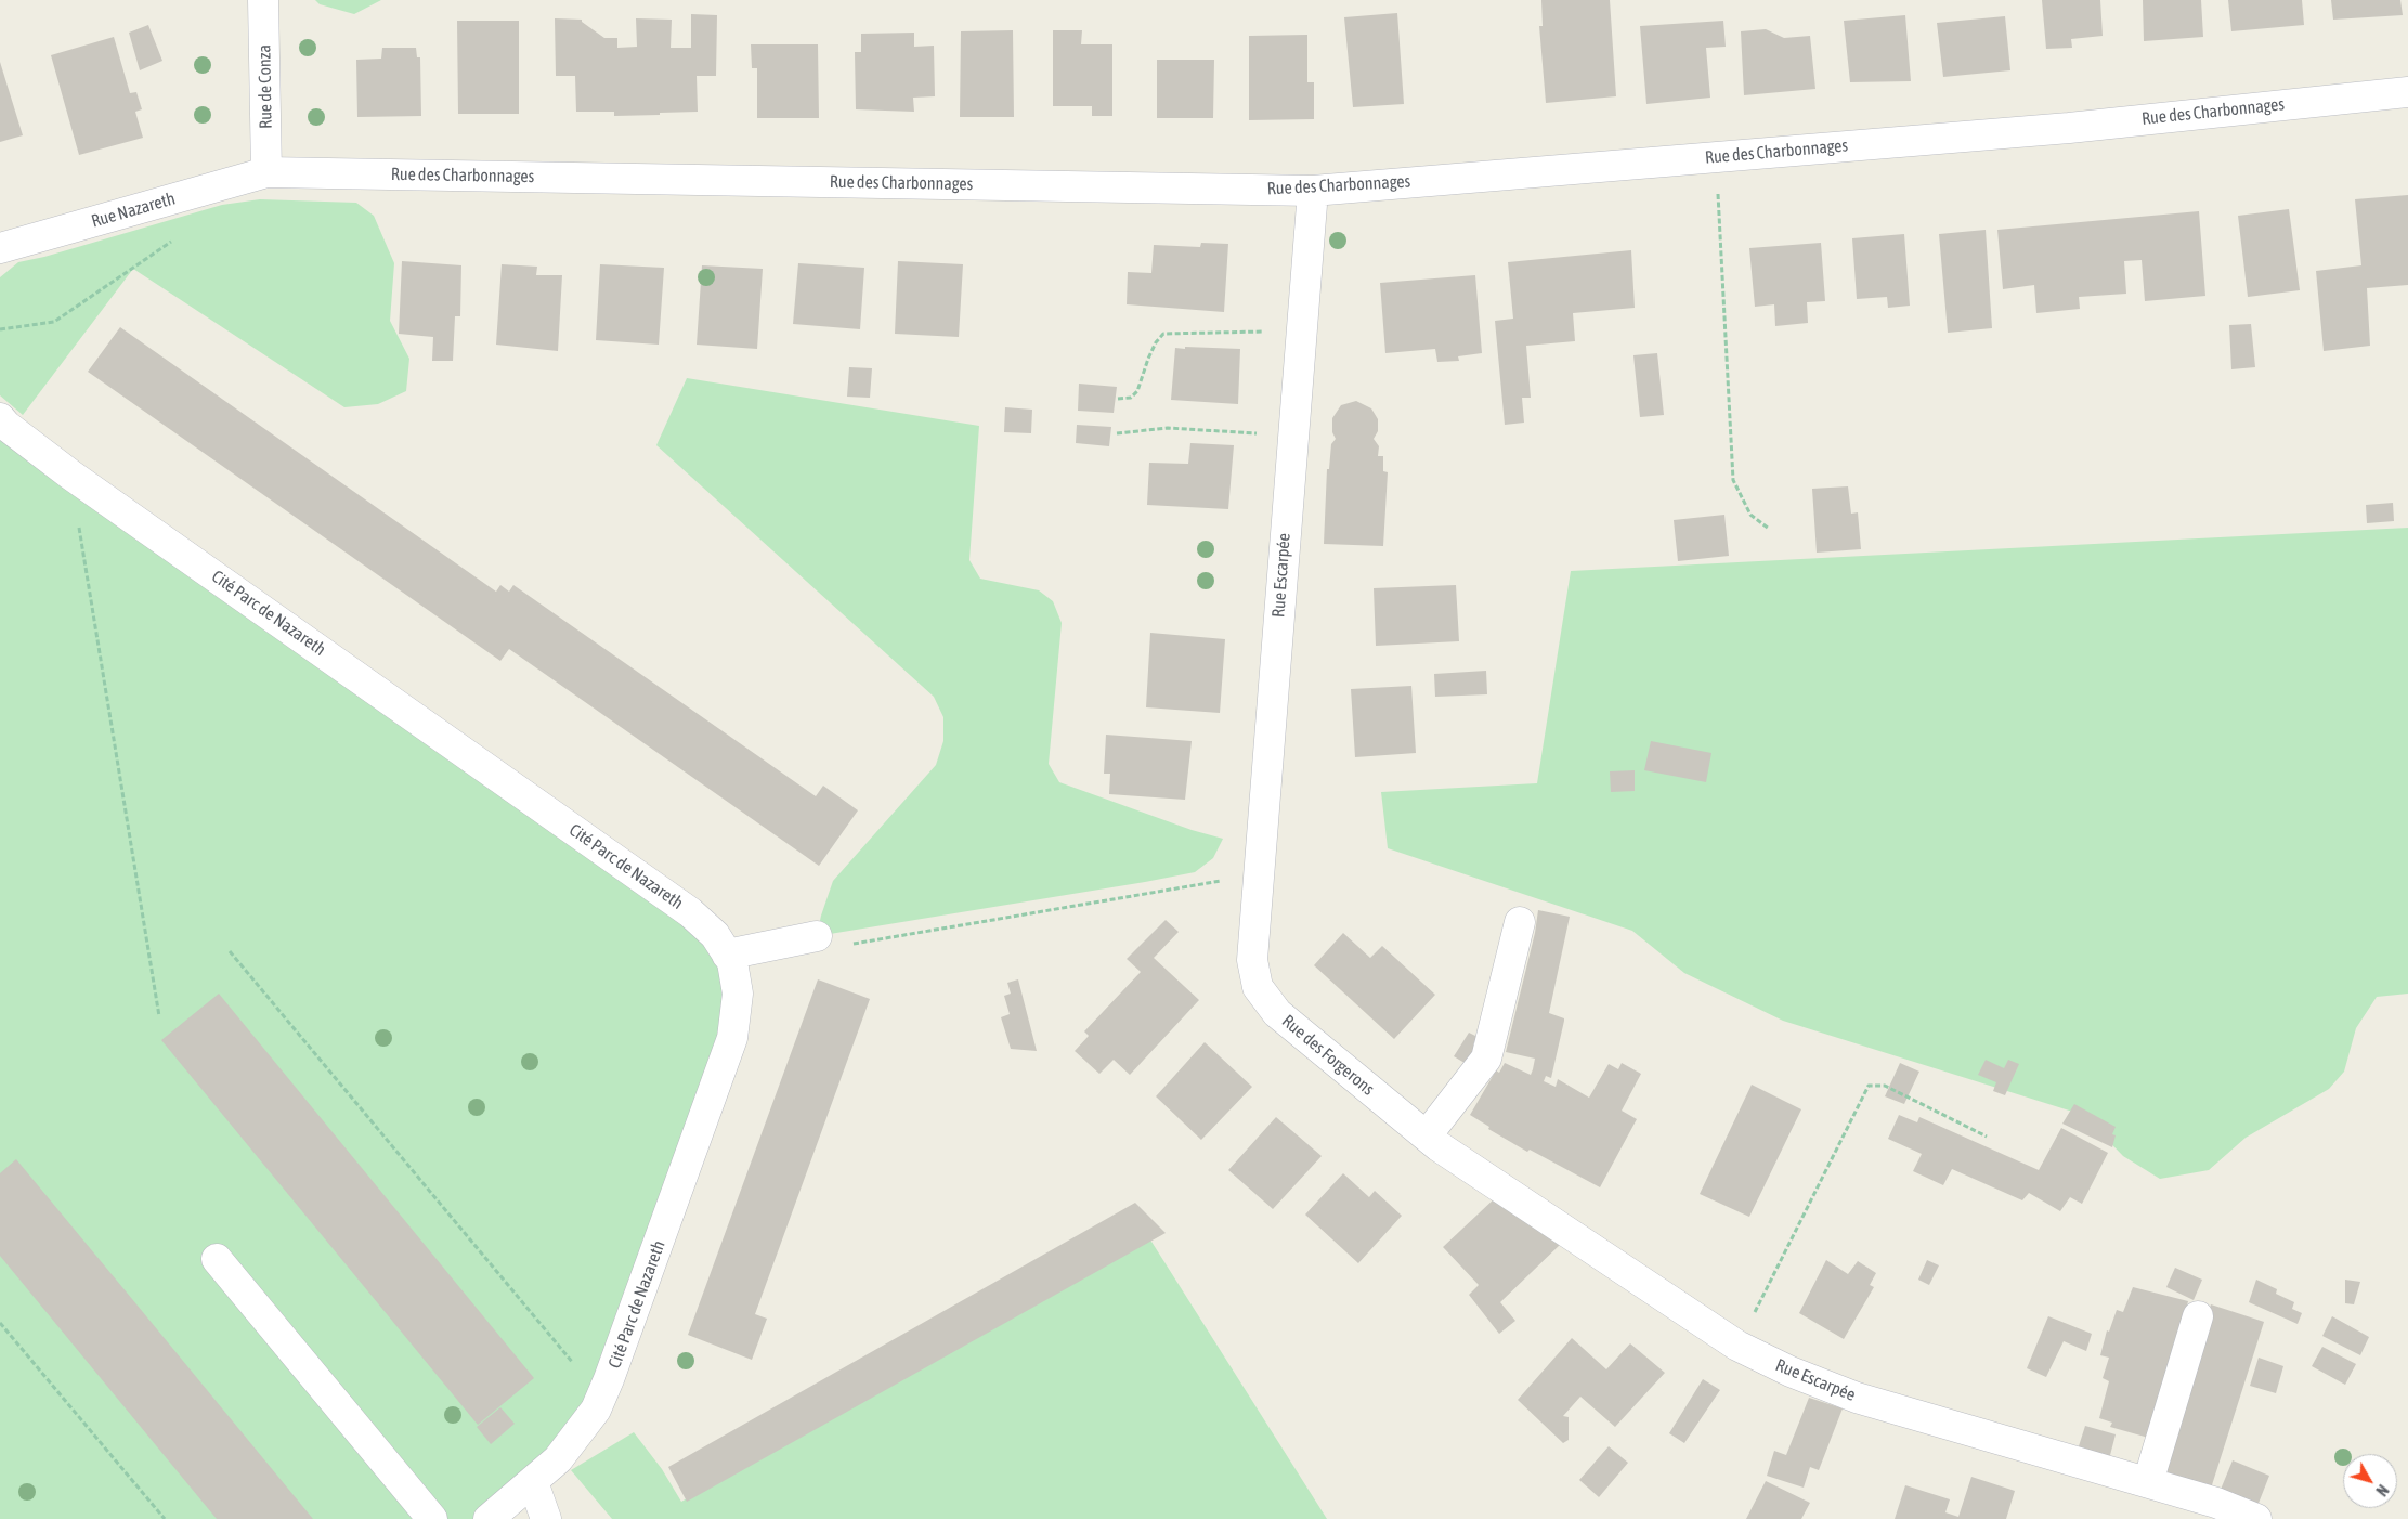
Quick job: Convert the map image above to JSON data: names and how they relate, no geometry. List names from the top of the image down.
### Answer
{
  "streets": {
    "street": [
      "Rue de Conza",
      "Rue des Charbonnages",
      "Rue Nazareth",
      "Rue Escarpée",
      "Cité Parc de Nazareth",
      "Rue des Forgerons"
    ]
  },
  "crossings": [
    ["Rue de Conza", "Rue des Charbonnages"],
    ["Rue de Conza", "Rue Nazareth"],
    ["Rue des Charbonnages", "Rue Nazareth"],
    ["Rue des Charbonnages", "Rue Escarpée"],
    ["Rue Escarpée", "Rue des Forgerons"]
  ],
  "north": "bottom right"
}
